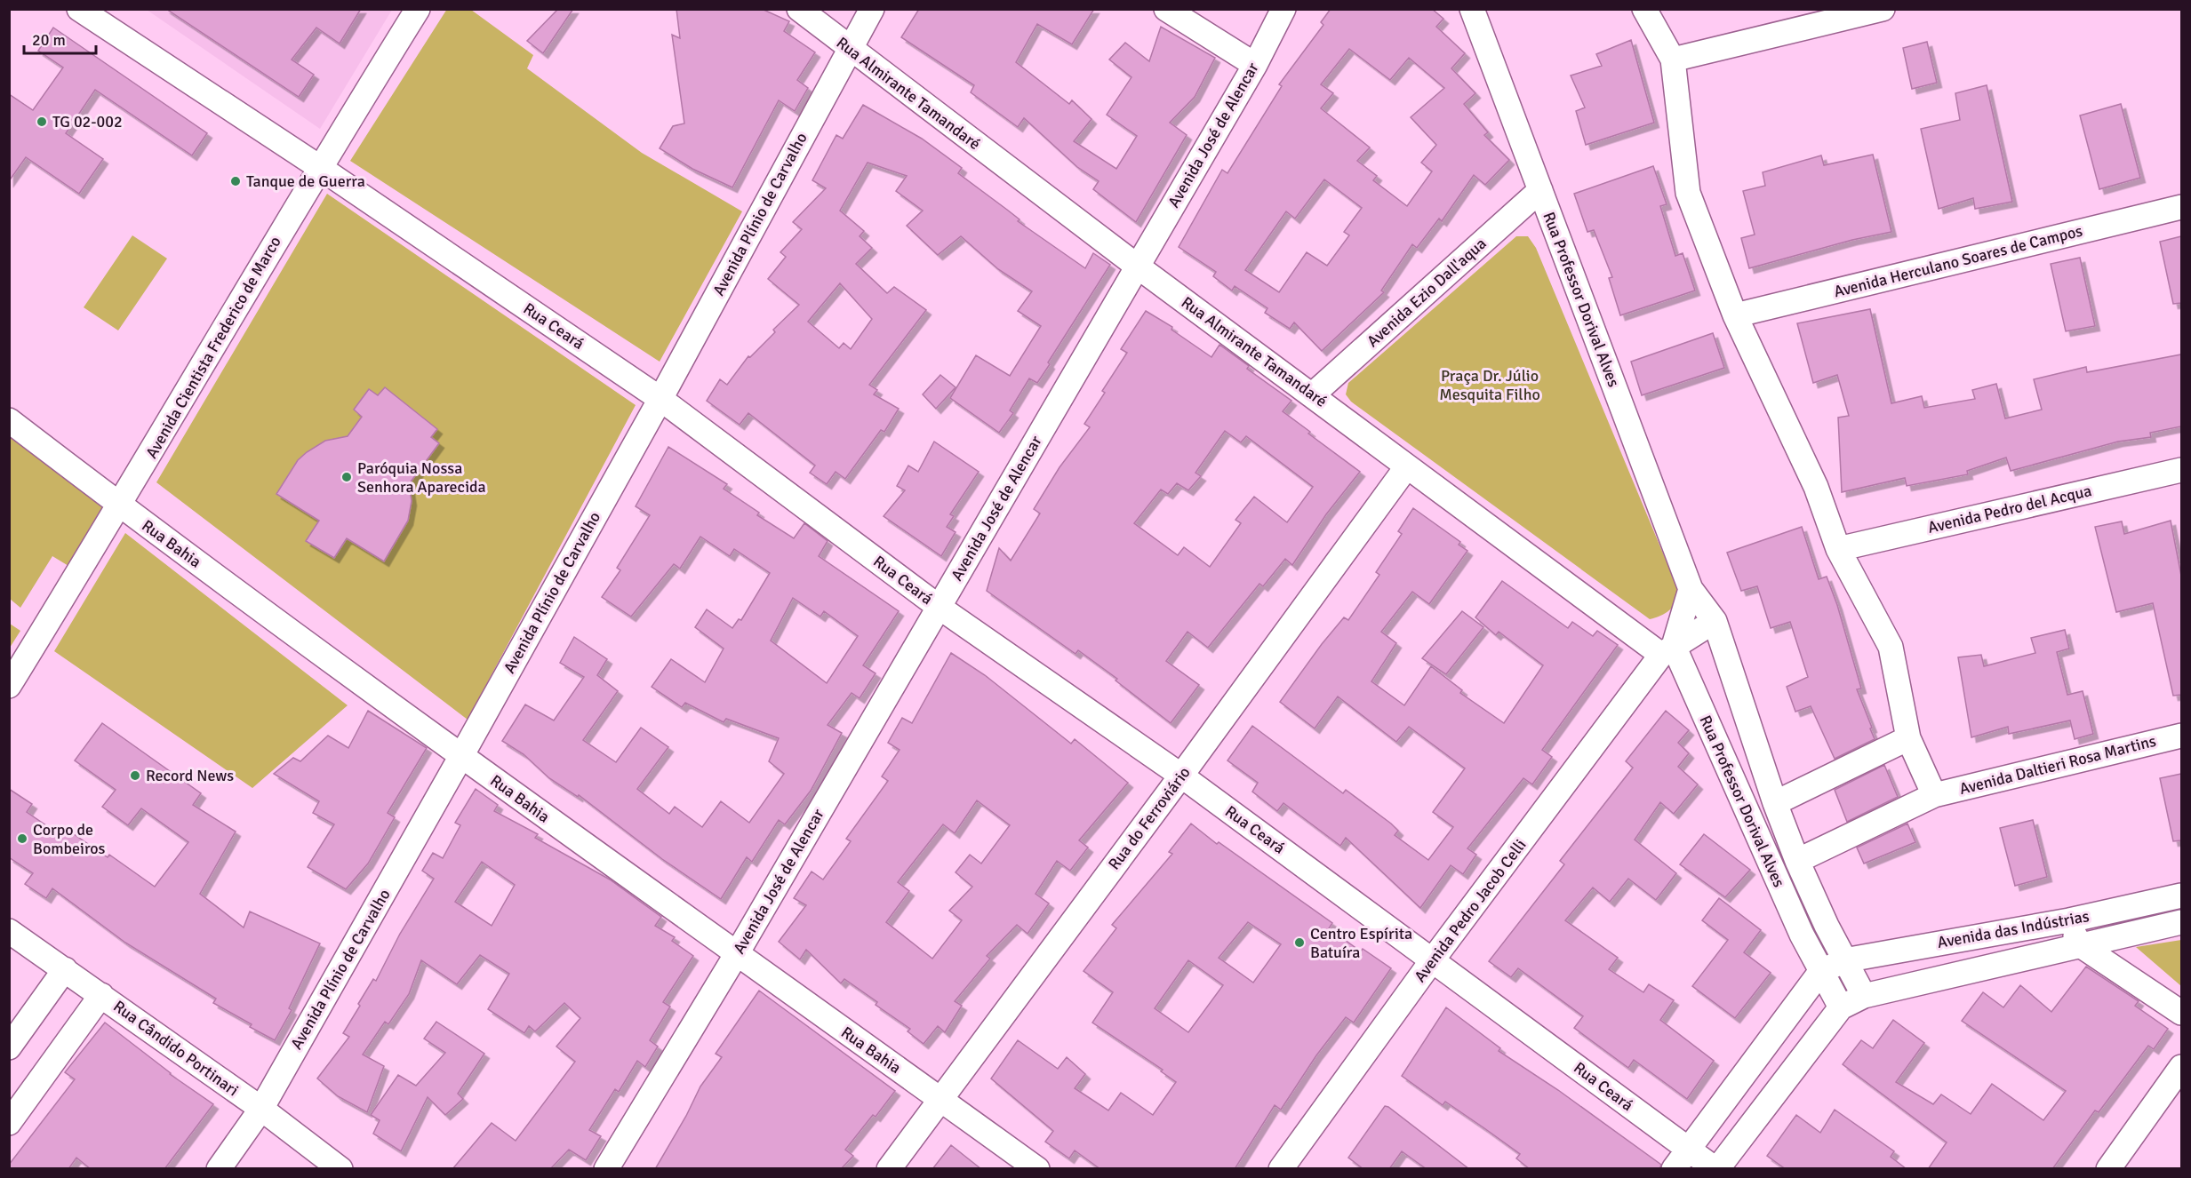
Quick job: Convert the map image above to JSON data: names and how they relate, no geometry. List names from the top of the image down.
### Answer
{
  "streets": {
    "street": [
      "Rua Almirante Tamandaré",
      "Avenida José de Alencar",
      "Avenida Plínio de Carvalho",
      "Avenida Herculano Soares de Campos",
      "Avenida Ezio Dall'aqua",
      "Rua Professor Dorival Alves",
      "Rua Ceará",
      "Avenida Cientista Frederico de Marco",
      "Avenida Pedro del Acqua",
      "Rua Bahia",
      "Avenida Daltieri Rosa Martins",
      "Rua do Ferroviário",
      "Avenida Pedro Jacob Celli",
      "Avenida das Indústrias",
      "Rua Cândido Portinari"
    ]
  },
  "crossings": [
    ["Rua Almirante Tamandaré", "Avenida José de Alencar"],
    ["Rua Almirante Tamandaré", "Avenida Plínio de Carvalho"],
    ["Rua Almirante Tamandaré", "Avenida Ezio Dall'aqua"],
    ["Rua Almirante Tamandaré", "Rua Professor Dorival Alves"],
    ["Rua Almirante Tamandaré", "Rua do Ferroviário"],
    ["Rua Almirante Tamandaré", "Avenida Pedro Jacob Celli"],
    ["Avenida José de Alencar", "Rua Ceará"],
    ["Avenida José de Alencar", "Rua Bahia"],
    ["Avenida Plínio de Carvalho", "Rua Ceará"],
    ["Avenida Plínio de Carvalho", "Rua Bahia"],
    ["Avenida Plínio de Carvalho", "Rua Cândido Portinari"],
    ["Avenida Ezio Dall'aqua", "Rua Professor Dorival Alves"],
    ["Rua Professor Dorival Alves", "Avenida Daltieri Rosa Martins"],
    ["Rua Professor Dorival Alves", "Avenida Pedro Jacob Celli"],
    ["Rua Professor Dorival Alves", "Avenida das Indústrias"],
    ["Rua Ceará", "Avenida Cientista Frederico de Marco"],
    ["Rua Ceará", "Rua do Ferroviário"],
    ["Rua Ceará", "Avenida Pedro Jacob Celli"],
    ["Avenida Cientista Frederico de Marco", "Rua Bahia"],
    ["Rua Bahia", "Rua do Ferroviário"]
  ],
  "parks": ["Praça Dr. Júlio Mesquita Filho"],
  "places": [
    "TG 02-002",
    "Tanque de Guerra",
    "Paróquia Nossa Senhora Aparecida",
    "Record News",
    "Corpo de Bombeiros",
    "Centro Espírita Batuíra"
  ],
  "scale_bar": "20 m"
}
